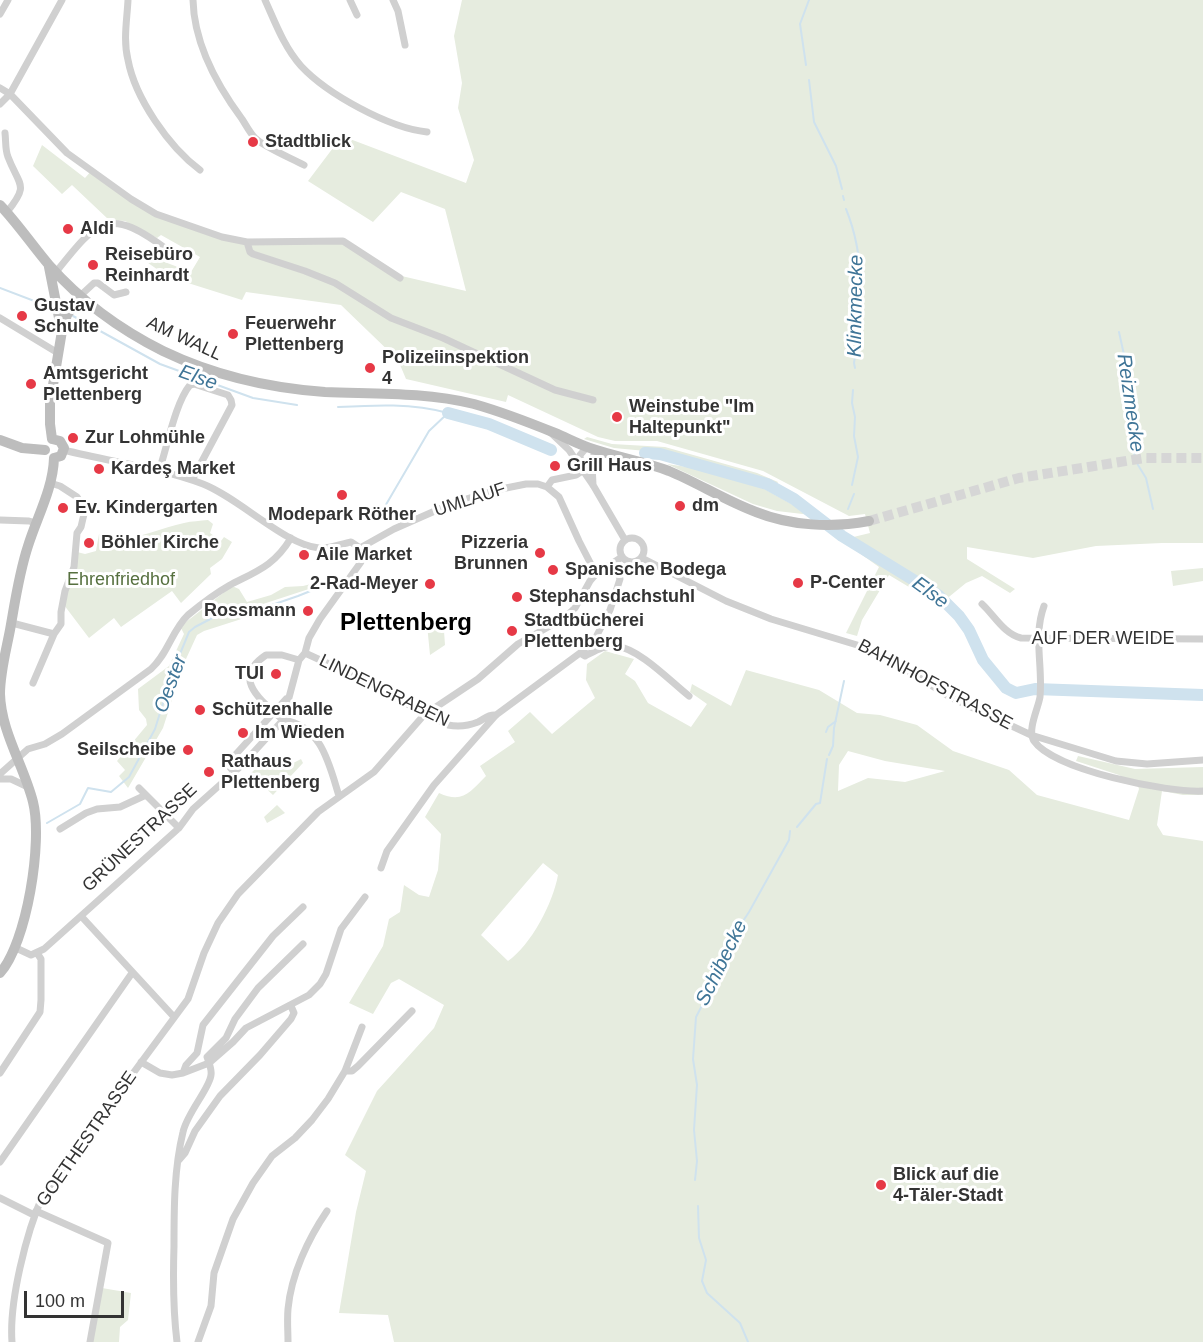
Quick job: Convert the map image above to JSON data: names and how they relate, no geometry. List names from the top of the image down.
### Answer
{
  "streets": {
    "main road": ["AM WALL"],
    "street": [
      "UMLAUF",
      "AUF DER WEIDE",
      "BAHNHOFSTRASSE",
      "LINDENGRABEN",
      "GRÜNESTRASSE",
      "GOETHESTRASSE"
    ]
  },
  "crossings": [
    ["AM WALL", "UMLAUF"],
    ["AM WALL", "BAHNHOFSTRASSE"],
    ["AM WALL", "GOETHESTRASSE"],
    ["BAHNHOFSTRASSE", "GOETHESTRASSE"],
    ["LINDENGRABEN", "GOETHESTRASSE"]
  ],
  "districts": ["Plettenberg"],
  "water": [
    "Klinkmecke",
    "Else",
    "Reizmecke",
    "Oester",
    "Schibecke"
  ],
  "parks": ["Ehrenfriedhof"],
  "places": [
    "Stadtblick",
    "Aldi",
    "Reisebüro Reinhardt",
    "Gustav Schulte",
    "Feuerwehr Plettenberg",
    "Polizeiinspektion 4",
    "Amtsgericht Plettenberg",
    "Weinstube \"Im Haltepunkt\"",
    "Zur Lohmühle",
    "Grill Haus",
    "Kardeş Market",
    "Modepark Röther",
    "dm",
    "Ev. Kindergarten",
    "Böhler Kirche",
    "Pizzeria Brunnen",
    "Aile Market",
    "Spanische Bodega",
    "P-Center",
    "2-Rad-Meyer",
    "Stephansdachstuhl",
    "Rossmann",
    "Stadtbücherei Plettenberg",
    "TUI",
    "Schützenhalle",
    "Im Wieden",
    "Seilscheibe",
    "Rathaus Plettenberg",
    "Blick auf die 4-Täler-Stadt"
  ],
  "scale_bar": "100 m"
}
